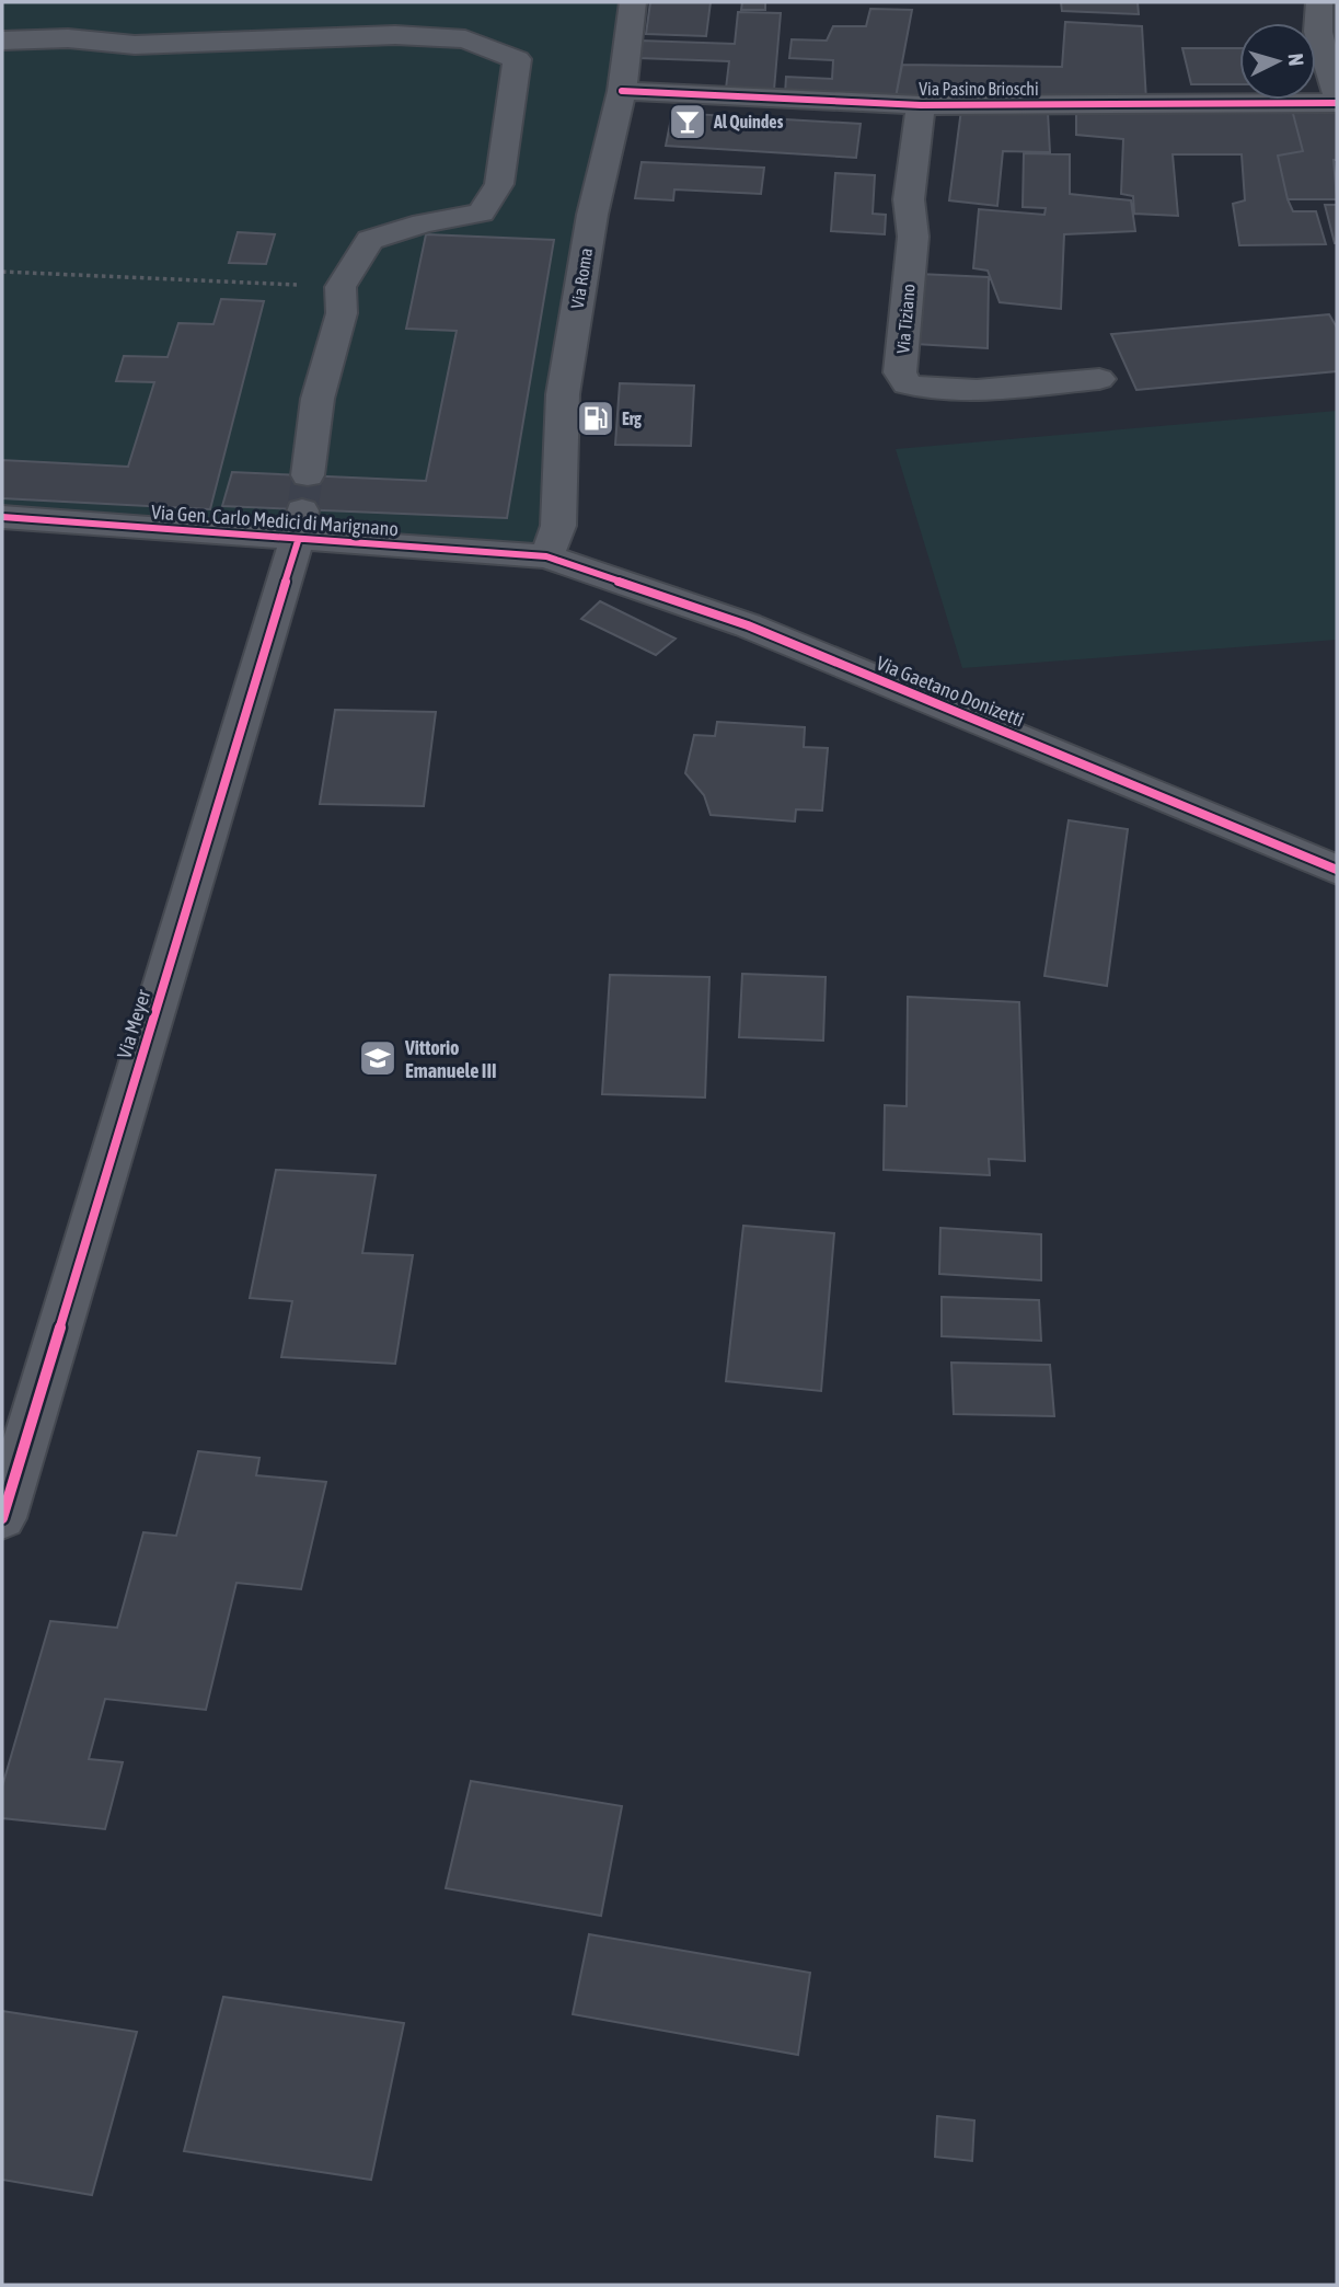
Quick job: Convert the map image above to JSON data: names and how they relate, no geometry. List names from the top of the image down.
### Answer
{
  "streets": {
    "street": [
      "Via Pasino Brioschi",
      "Via Roma",
      "Via Tiziano",
      "Via Gen. Carlo Medici di Marignano",
      "Via Gaetano Donizetti",
      "Via Meyer"
    ]
  },
  "crossings": [
    ["Via Pasino Brioschi", "Via Roma"],
    ["Via Pasino Brioschi", "Via Tiziano"],
    ["Via Roma", "Via Gen. Carlo Medici di Marignano"],
    ["Via Roma", "Via Gaetano Donizetti"],
    ["Via Gen. Carlo Medici di Marignano", "Via Gaetano Donizetti"],
    ["Via Gen. Carlo Medici di Marignano", "Via Meyer"]
  ],
  "places": {
    "bar": ["Al Quindes"],
    "fuel station": ["Erg"],
    "school or university": ["Vittorio Emanuele III"]
  },
  "north": "right"
}
